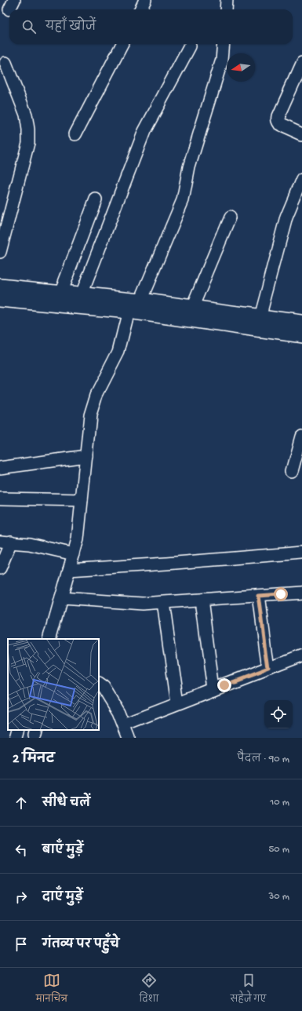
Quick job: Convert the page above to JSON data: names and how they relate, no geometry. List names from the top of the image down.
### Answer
{
  "north": "left",
  "page": {
    "search": "यहाँ खोजें",
    "heading": ["2 मिनट", "पैदल · 90 m"],
    "list": [
      ["सीधे चलें", "10 m"],
      ["बाएँ मुड़ें", "50 m"],
      ["दाएँ मुड़ें", "30 m"],
      "गंतव्य पर पहुँचे"
    ],
    "nav": ["मानचित्र", "दिशा", "सहेजे गए"]
  }
}
